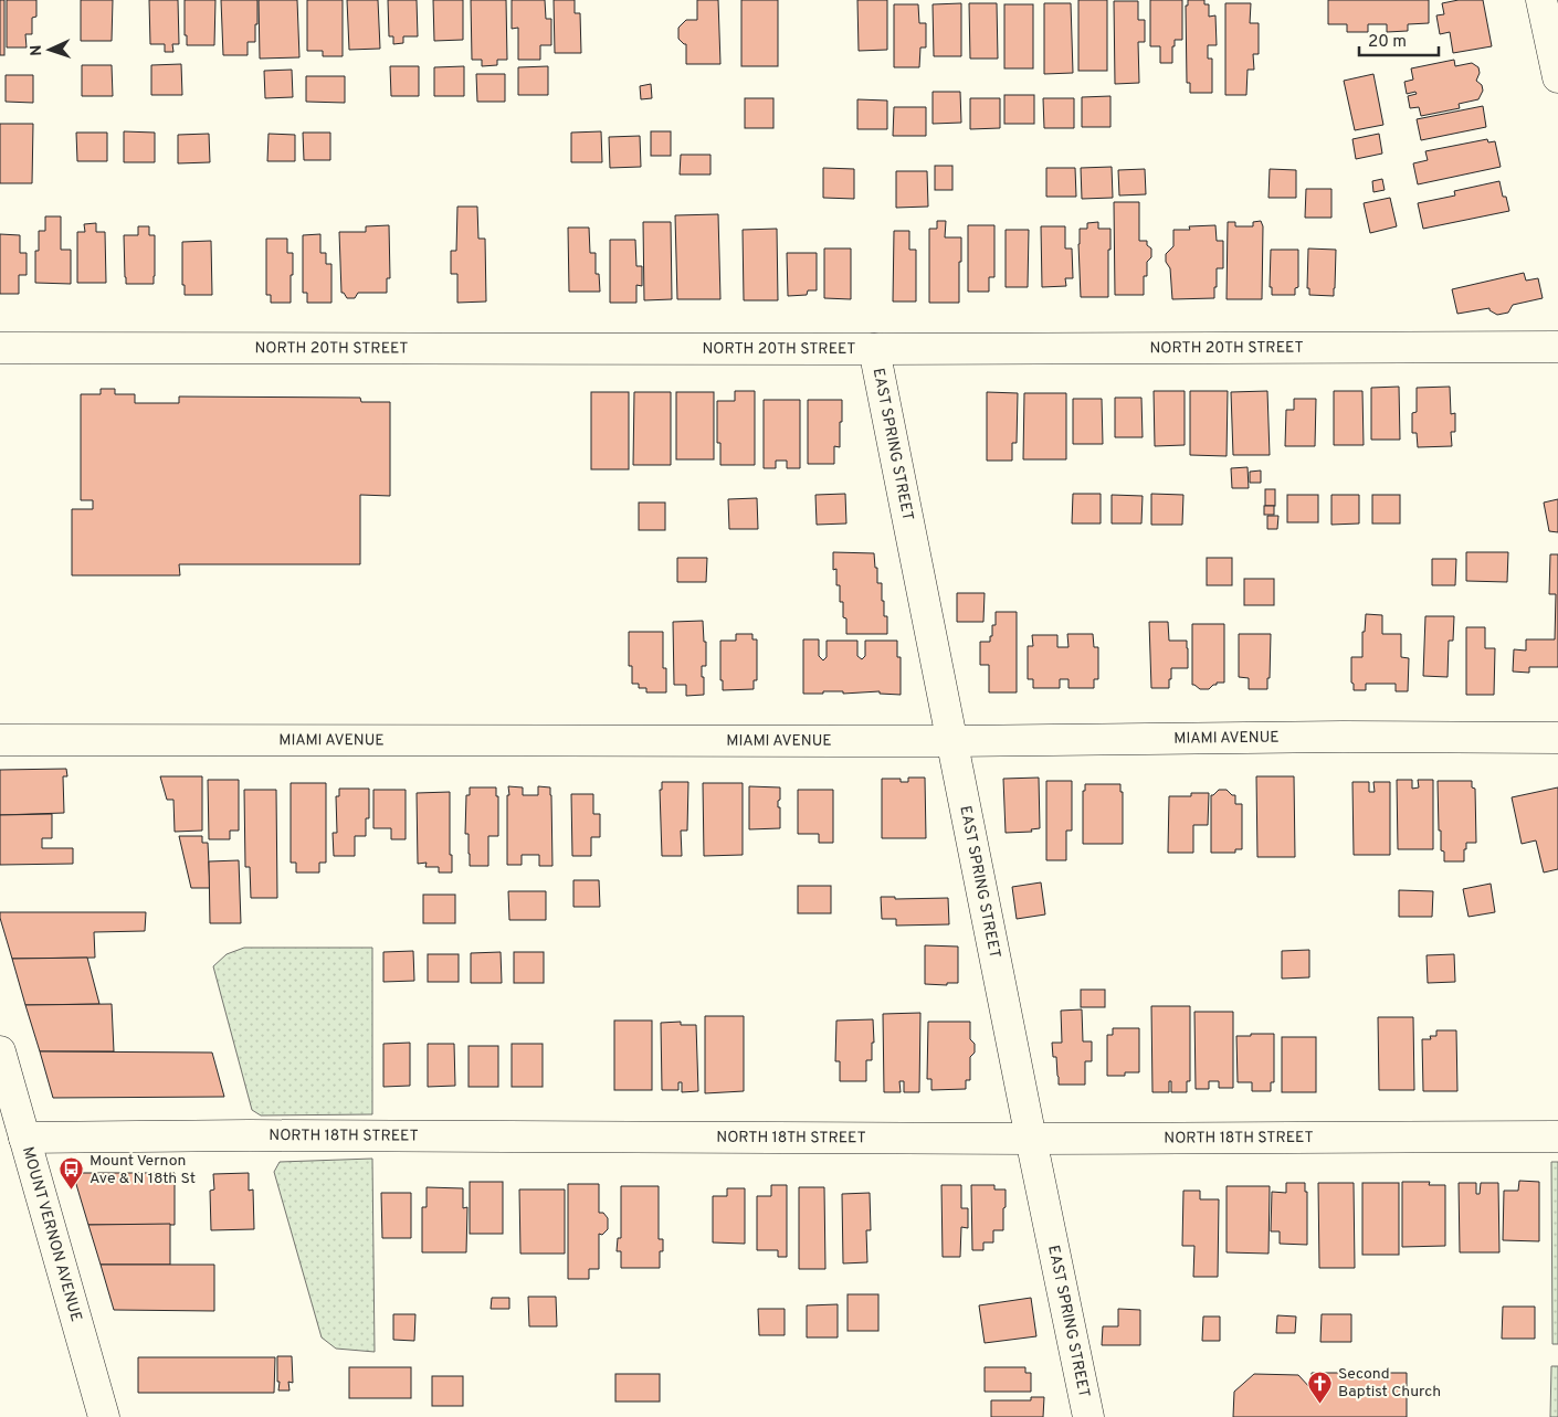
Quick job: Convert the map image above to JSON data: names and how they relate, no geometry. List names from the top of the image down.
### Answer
{
  "streets": {
    "street": [
      "NORTH 20TH STREET",
      "EAST SPRING STREET",
      "MIAMI AVENUE",
      "NORTH 18TH STREET",
      "MOUNT VERNON AVENUE"
    ]
  },
  "crossings": [
    ["NORTH 20TH STREET", "EAST SPRING STREET"],
    ["EAST SPRING STREET", "MIAMI AVENUE"],
    ["EAST SPRING STREET", "NORTH 18TH STREET"],
    ["NORTH 18TH STREET", "MOUNT VERNON AVENUE"]
  ],
  "places": {
    "bus stop": ["Mount Vernon Ave & N 18th St"],
    "church": ["Second Baptist Church"]
  },
  "scale_bar": "20 m",
  "north": "left"
}
